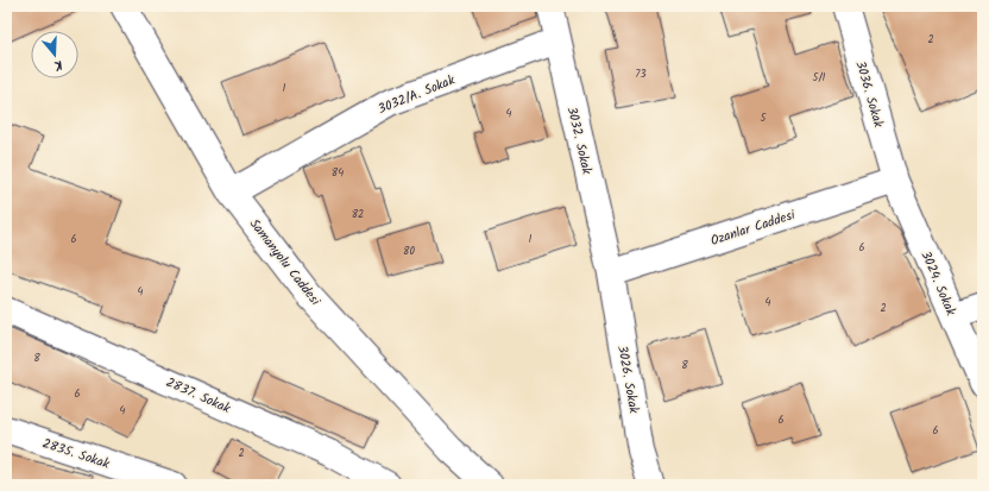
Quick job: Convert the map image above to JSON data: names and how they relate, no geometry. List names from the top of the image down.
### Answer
{
  "streets": {
    "street": [
      "3032/A. Sokak",
      "3036. Sokak",
      "3032. Sokak",
      "Ozanlar Caddesi",
      "Samanyolu Caddesi",
      "3024. Sokak",
      "3026. Sokak",
      "2837. Sokak",
      "2835. Sokak"
    ]
  },
  "crossings": [
    ["3032/A. Sokak", "3032. Sokak"],
    ["3032/A. Sokak", "Samanyolu Caddesi"],
    ["3036. Sokak", "Ozanlar Caddesi"],
    ["3036. Sokak", "3024. Sokak"],
    ["3032. Sokak", "Ozanlar Caddesi"],
    ["3032. Sokak", "3026. Sokak"],
    ["Ozanlar Caddesi", "3024. Sokak"],
    ["Ozanlar Caddesi", "3026. Sokak"]
  ],
  "house_numbers": [
    "2",
    "73",
    "5/1",
    "1",
    "4",
    "5",
    "84",
    "82",
    "6",
    "1",
    "6",
    "80",
    "4",
    "4",
    "2",
    "8",
    "8",
    "6",
    "4",
    "6",
    "6",
    "2"
  ],
  "north": "bottom"
}
